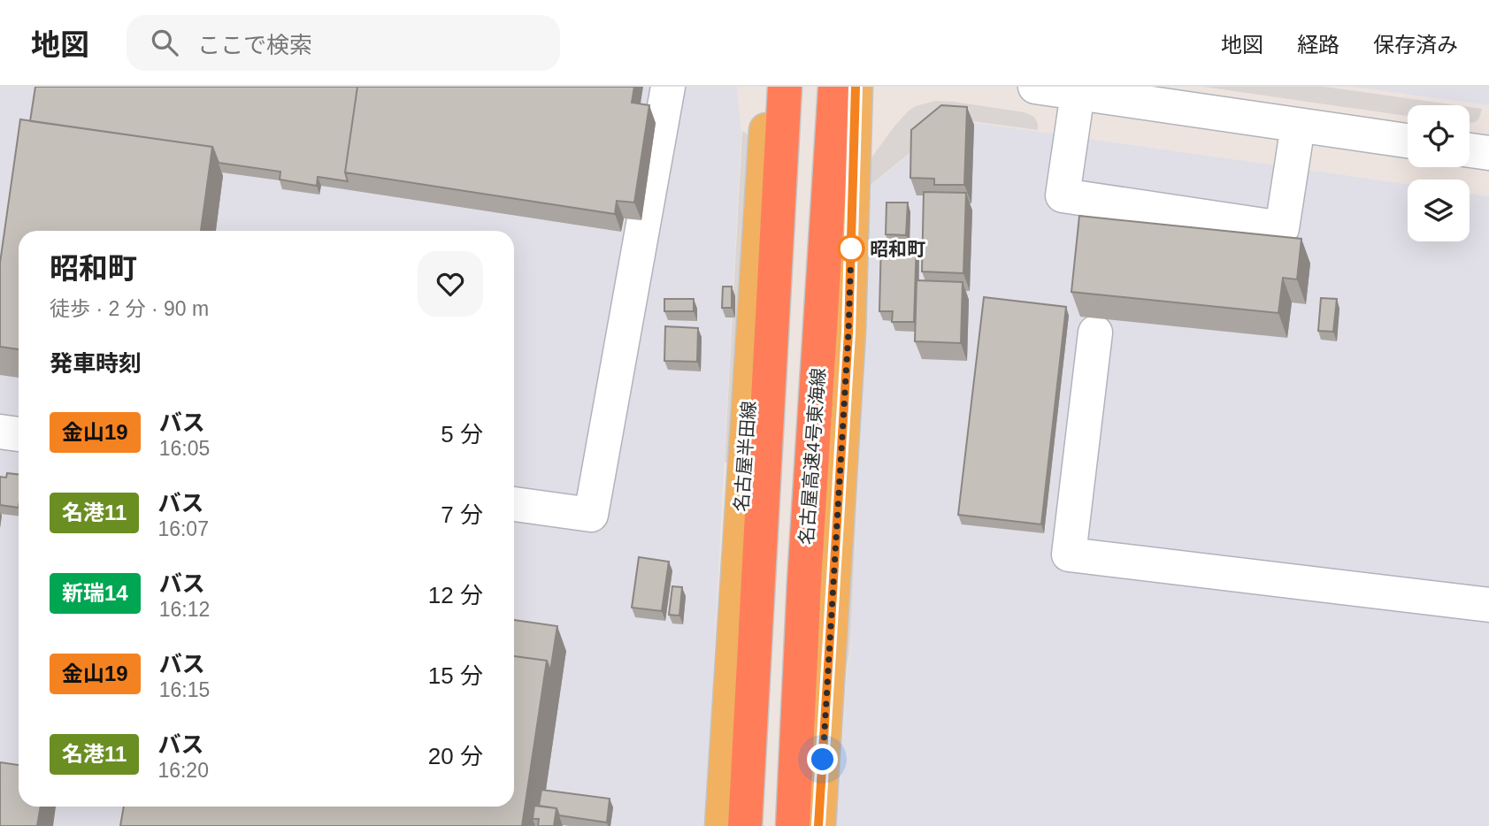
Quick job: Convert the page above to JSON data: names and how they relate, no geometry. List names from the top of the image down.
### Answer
{
  "streets": {
    "highway": ["名古屋高速4号東海線"],
    "main road": ["名古屋半田線"]
  },
  "places": ["昭和町"],
  "lines": ["bus line 金山19"],
  "page": {
    "header": "地図",
    "search": "ここで検索",
    "nav": ["地図", "経路", "保存済み"],
    "heading": [
      ["昭和町", "徒歩 · 2 分 · 90 m"],
      "発車時刻"
    ],
    "list": [
      {
        "mark": "金山19",
        "name": "バス",
        "note": "16:05",
        "value": "5 分"
      },
      {
        "mark": "名港11",
        "name": "バス",
        "note": "16:07",
        "value": "7 分"
      },
      {
        "mark": "新瑞14",
        "name": "バス",
        "note": "16:12",
        "value": "12 分"
      },
      {
        "mark": "金山19",
        "name": "バス",
        "note": "16:15",
        "value": "15 分"
      },
      {
        "mark": "名港11",
        "name": "バス",
        "note": "16:20",
        "value": "20 分"
      }
    ]
  }
}
